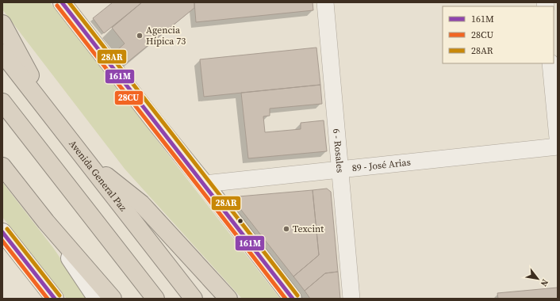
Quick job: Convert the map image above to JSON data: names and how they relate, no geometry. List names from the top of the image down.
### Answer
{
  "streets": {
    "highway": ["Avenida General Paz"],
    "street": ["6 - Rosales", "89 - José Arias"]
  },
  "crossings": [
    ["6 - Rosales", "89 - José Arias"]
  ],
  "places": ["Agencia Hípica 73", "Texcint"],
  "lines": ["transit line 161M", "transit line 28AR", "transit line 28CU"],
  "legend": ["161M", "28CU", "28AR"],
  "north": "bottom right"
}
